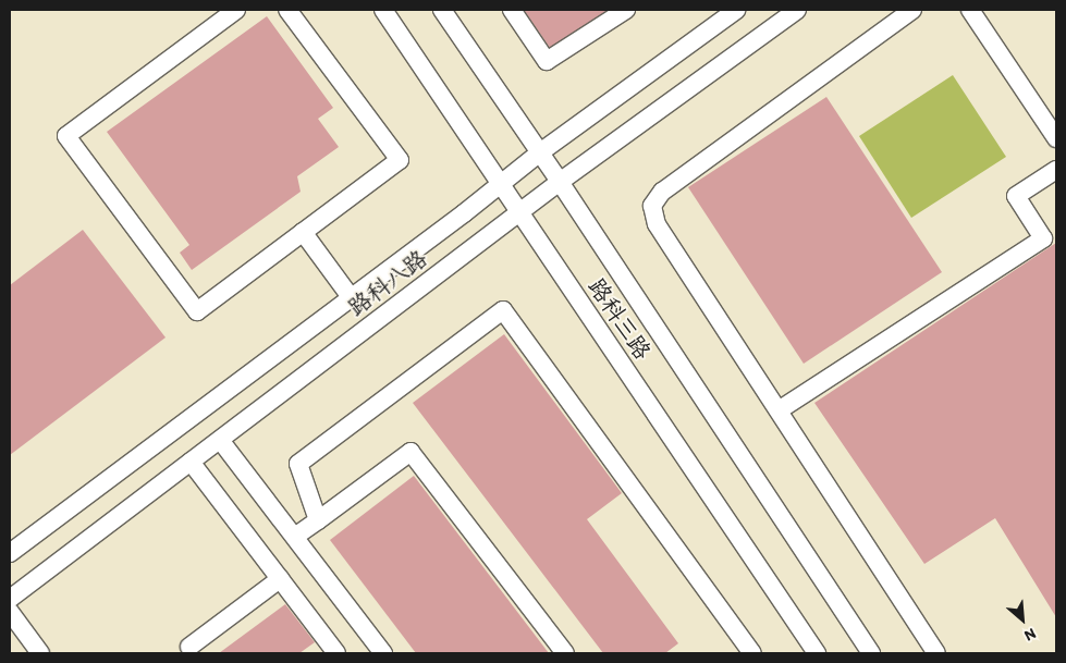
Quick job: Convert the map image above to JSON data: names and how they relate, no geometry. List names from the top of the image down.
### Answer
{
  "streets": {
    "street": ["路科八路", "路科三路"]
  },
  "crossings": [
    ["路科八路", "路科三路"]
  ],
  "north": "bottom right"
}
